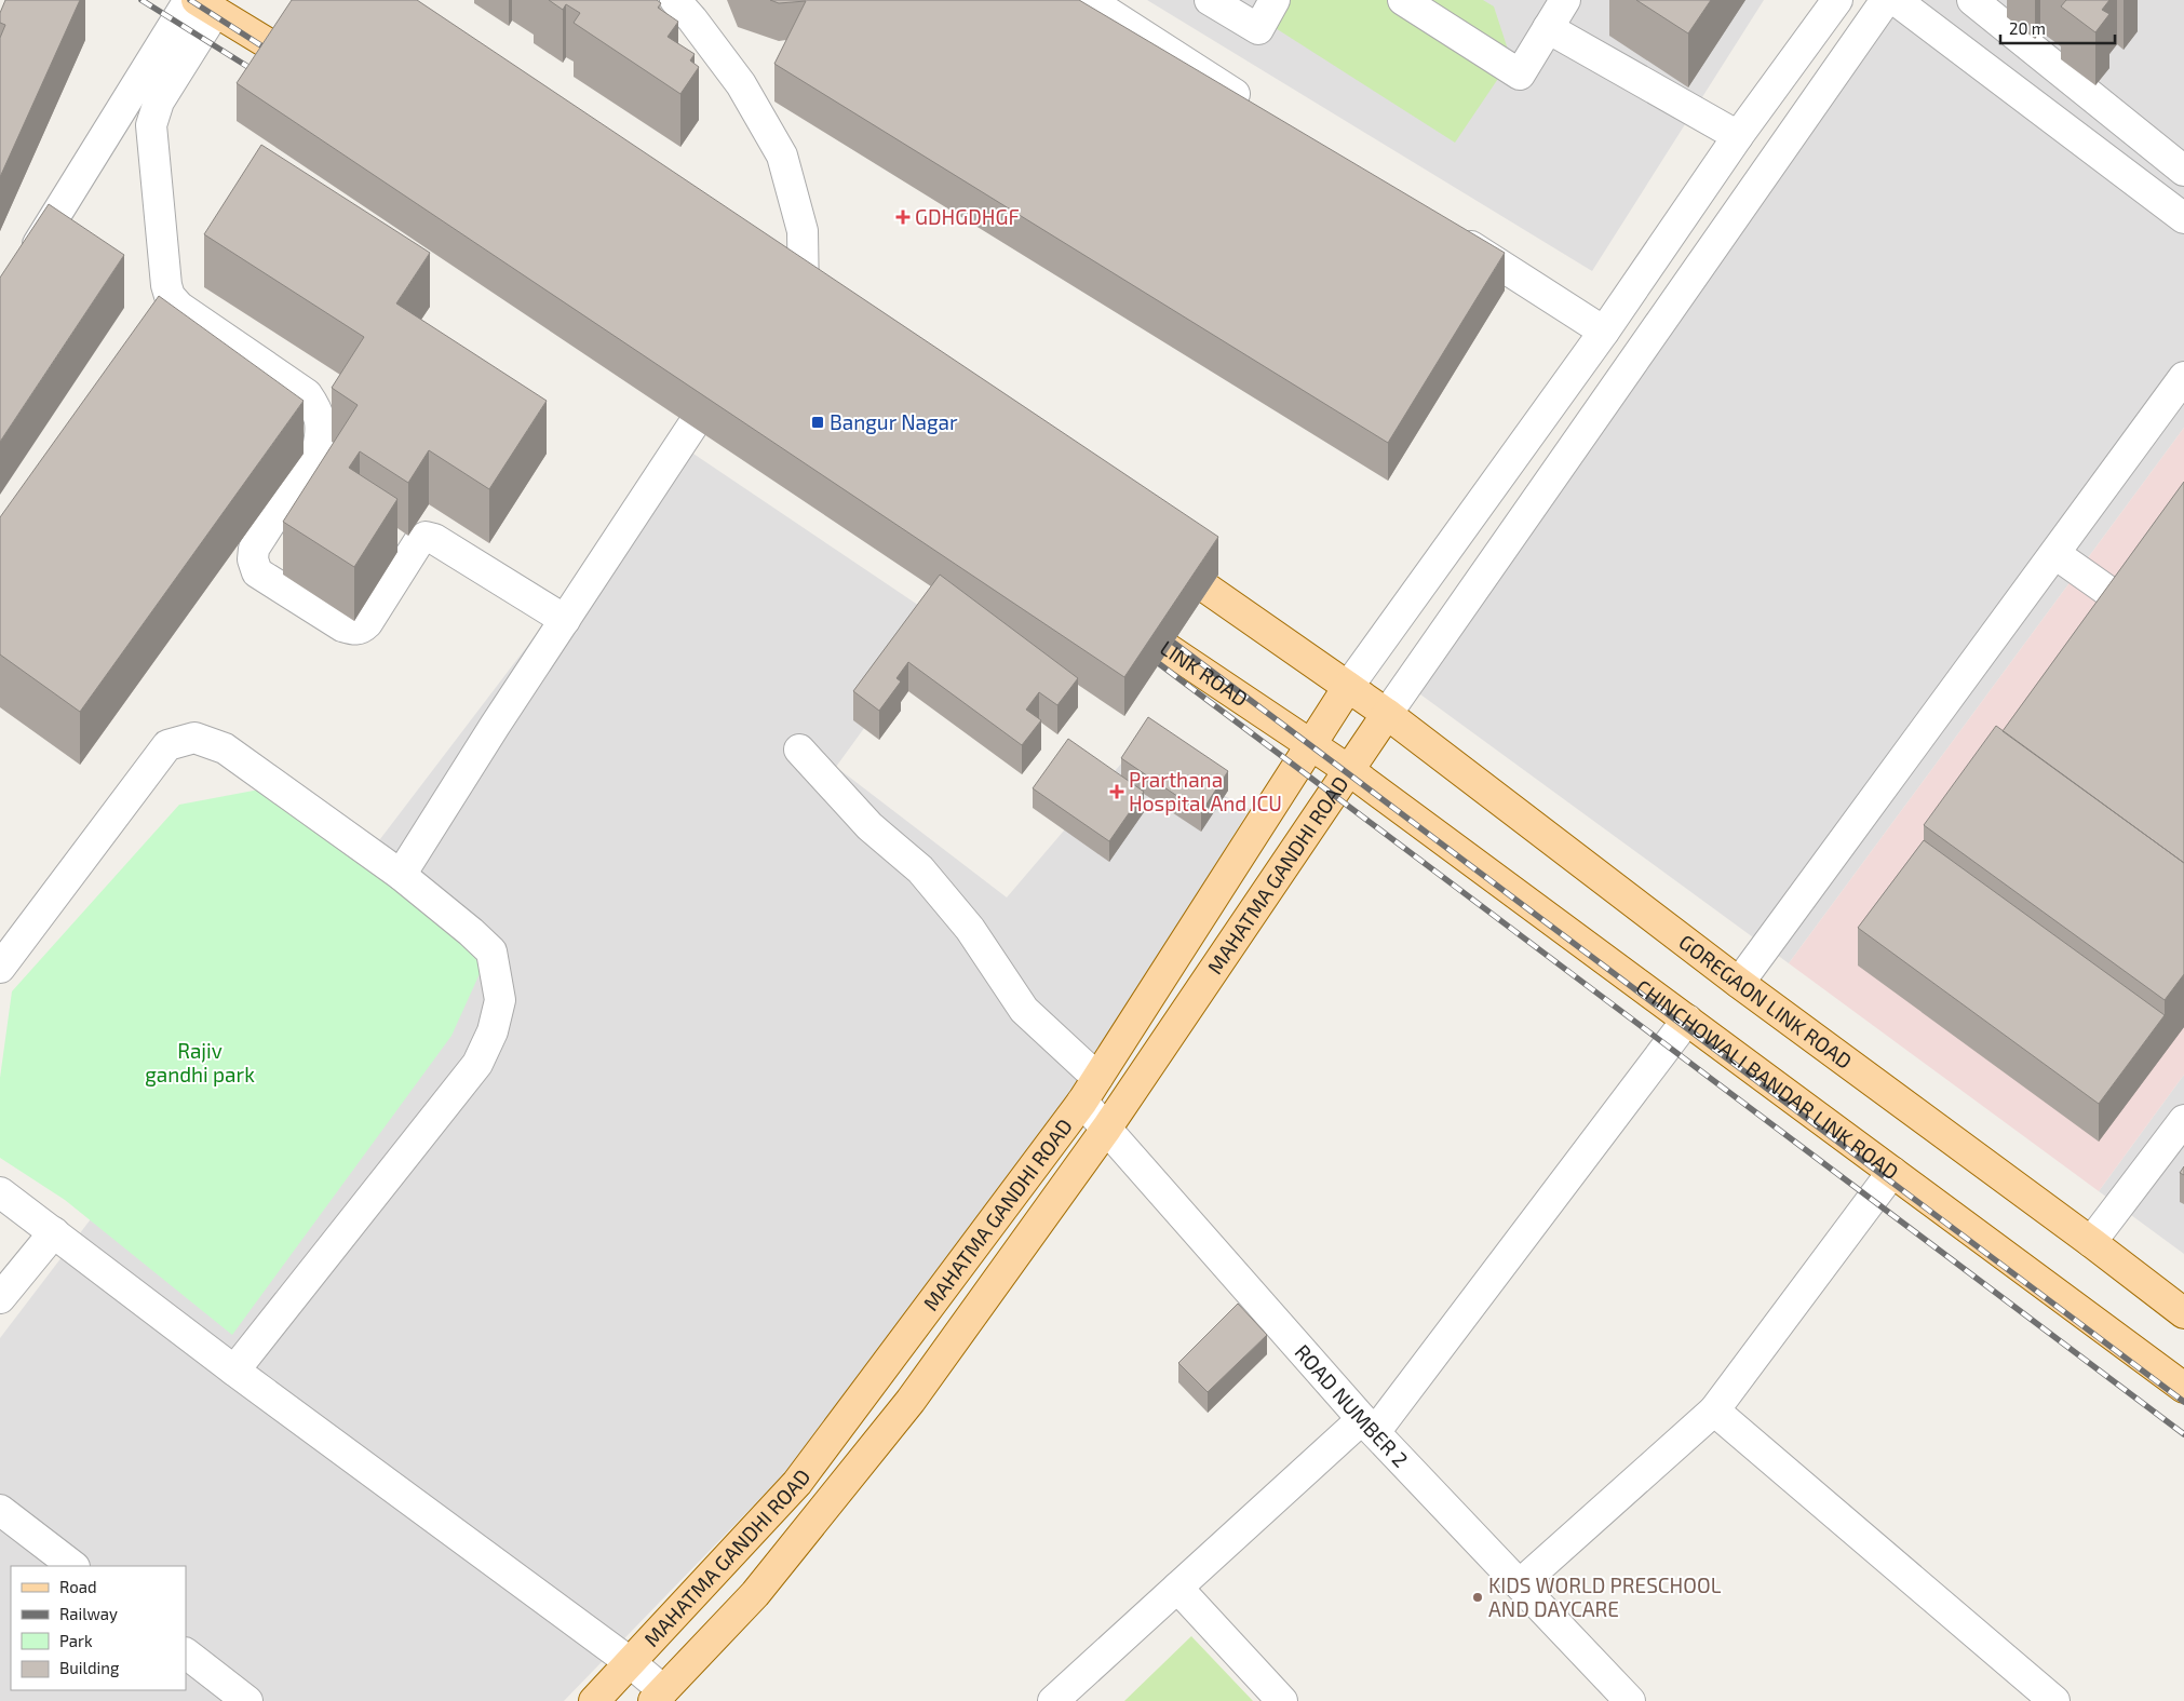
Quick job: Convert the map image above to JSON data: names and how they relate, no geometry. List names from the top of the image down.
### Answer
{
  "streets": {
    "main road": [
      "LINK ROAD",
      "MAHATMA GANDHI ROAD",
      "GOREGAON LINK ROAD",
      "CHINCHOWALI BANDAR LINK ROAD"
    ],
    "street": ["ROAD NUMBER 2"]
  },
  "crossings": [
    ["LINK ROAD", "MAHATMA GANDHI ROAD"],
    ["LINK ROAD", "CHINCHOWALI BANDAR LINK ROAD"],
    ["MAHATMA GANDHI ROAD", "GOREGAON LINK ROAD"],
    ["MAHATMA GANDHI ROAD", "CHINCHOWALI BANDAR LINK ROAD"],
    ["MAHATMA GANDHI ROAD", "ROAD NUMBER 2"]
  ],
  "parks": ["Rajiv gandhi park"],
  "places": {
    "health": ["GDHGDHGF", "Prarthana Hospital And ICU"],
    "transit": ["Bangur Nagar"],
    "other": ["KIDS WORLD PRESCHOOL AND DAYCARE"]
  },
  "legend": [
    "Road",
    "Railway",
    "Park",
    "Building"
  ],
  "scale_bar": "20 m"
}
